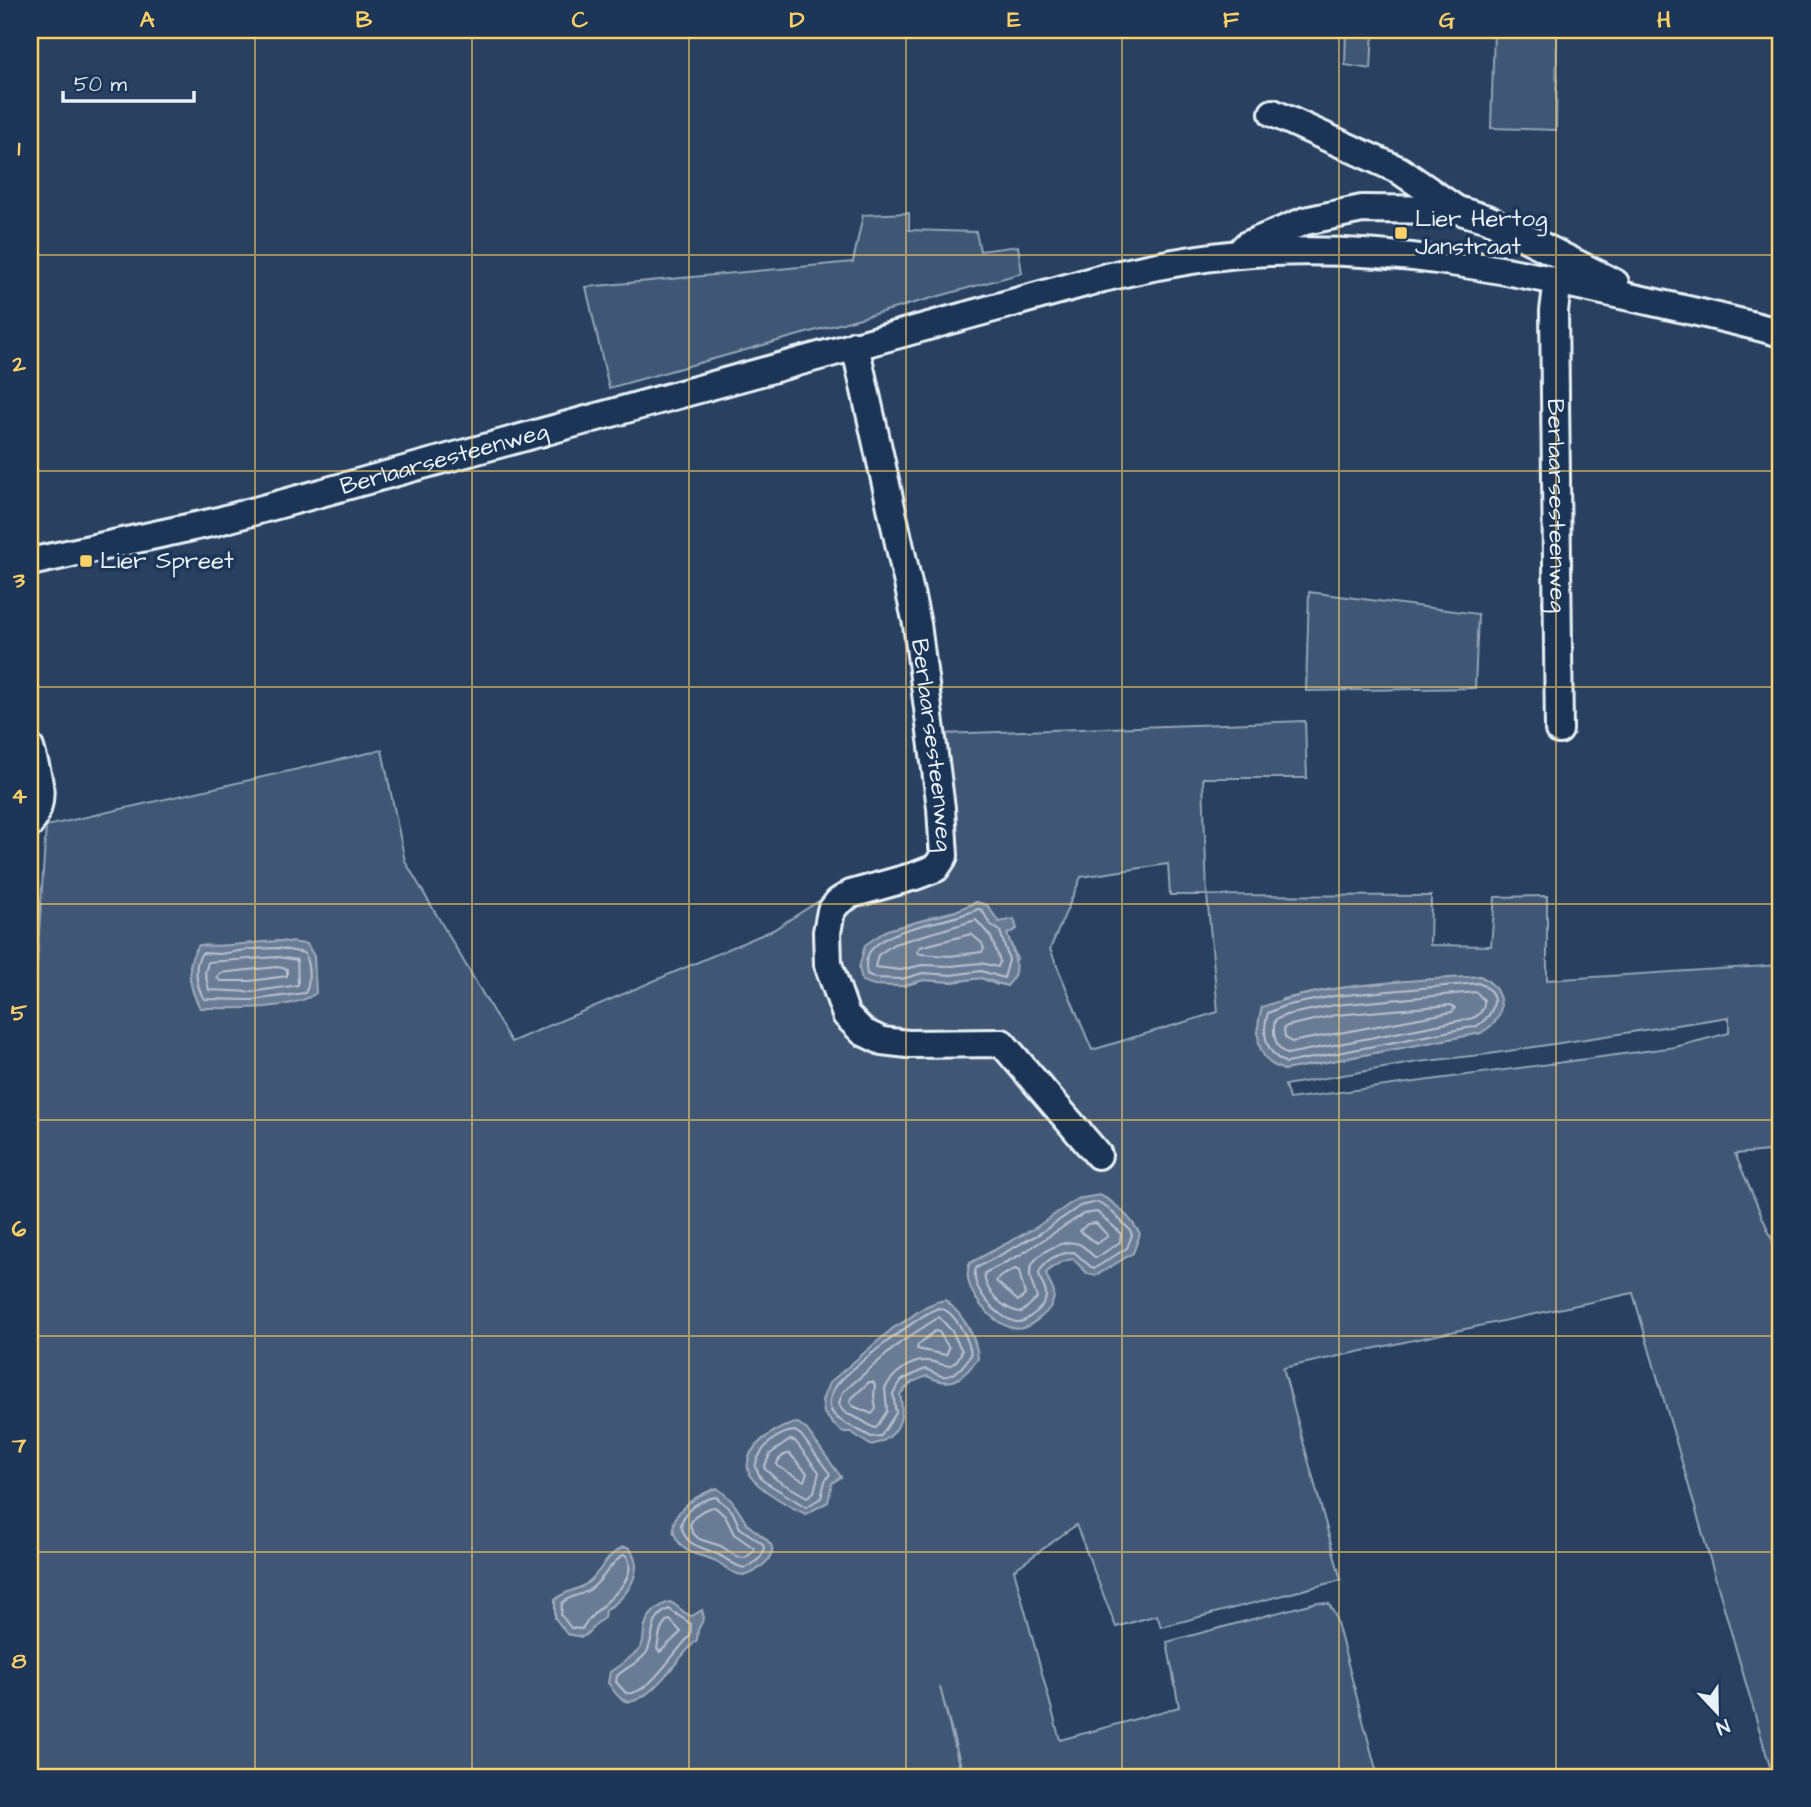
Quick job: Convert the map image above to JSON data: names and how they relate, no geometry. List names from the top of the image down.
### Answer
{
  "streets": {
    "street": ["Berlaarsesteenweg"]
  },
  "places": {
    "transit": ["Lier Hertog Janstraat", "Lier Spreet"]
  },
  "scale_bar": "50 m",
  "north": "bottom",
  "grid": {
    "columns": [
      "A",
      "B",
      "C",
      "D",
      "E",
      "F",
      "G",
      "H"
    ],
    "rows": [
      "1",
      "2",
      "3",
      "4",
      "5",
      "6",
      "7",
      "8"
    ]
  }
}
